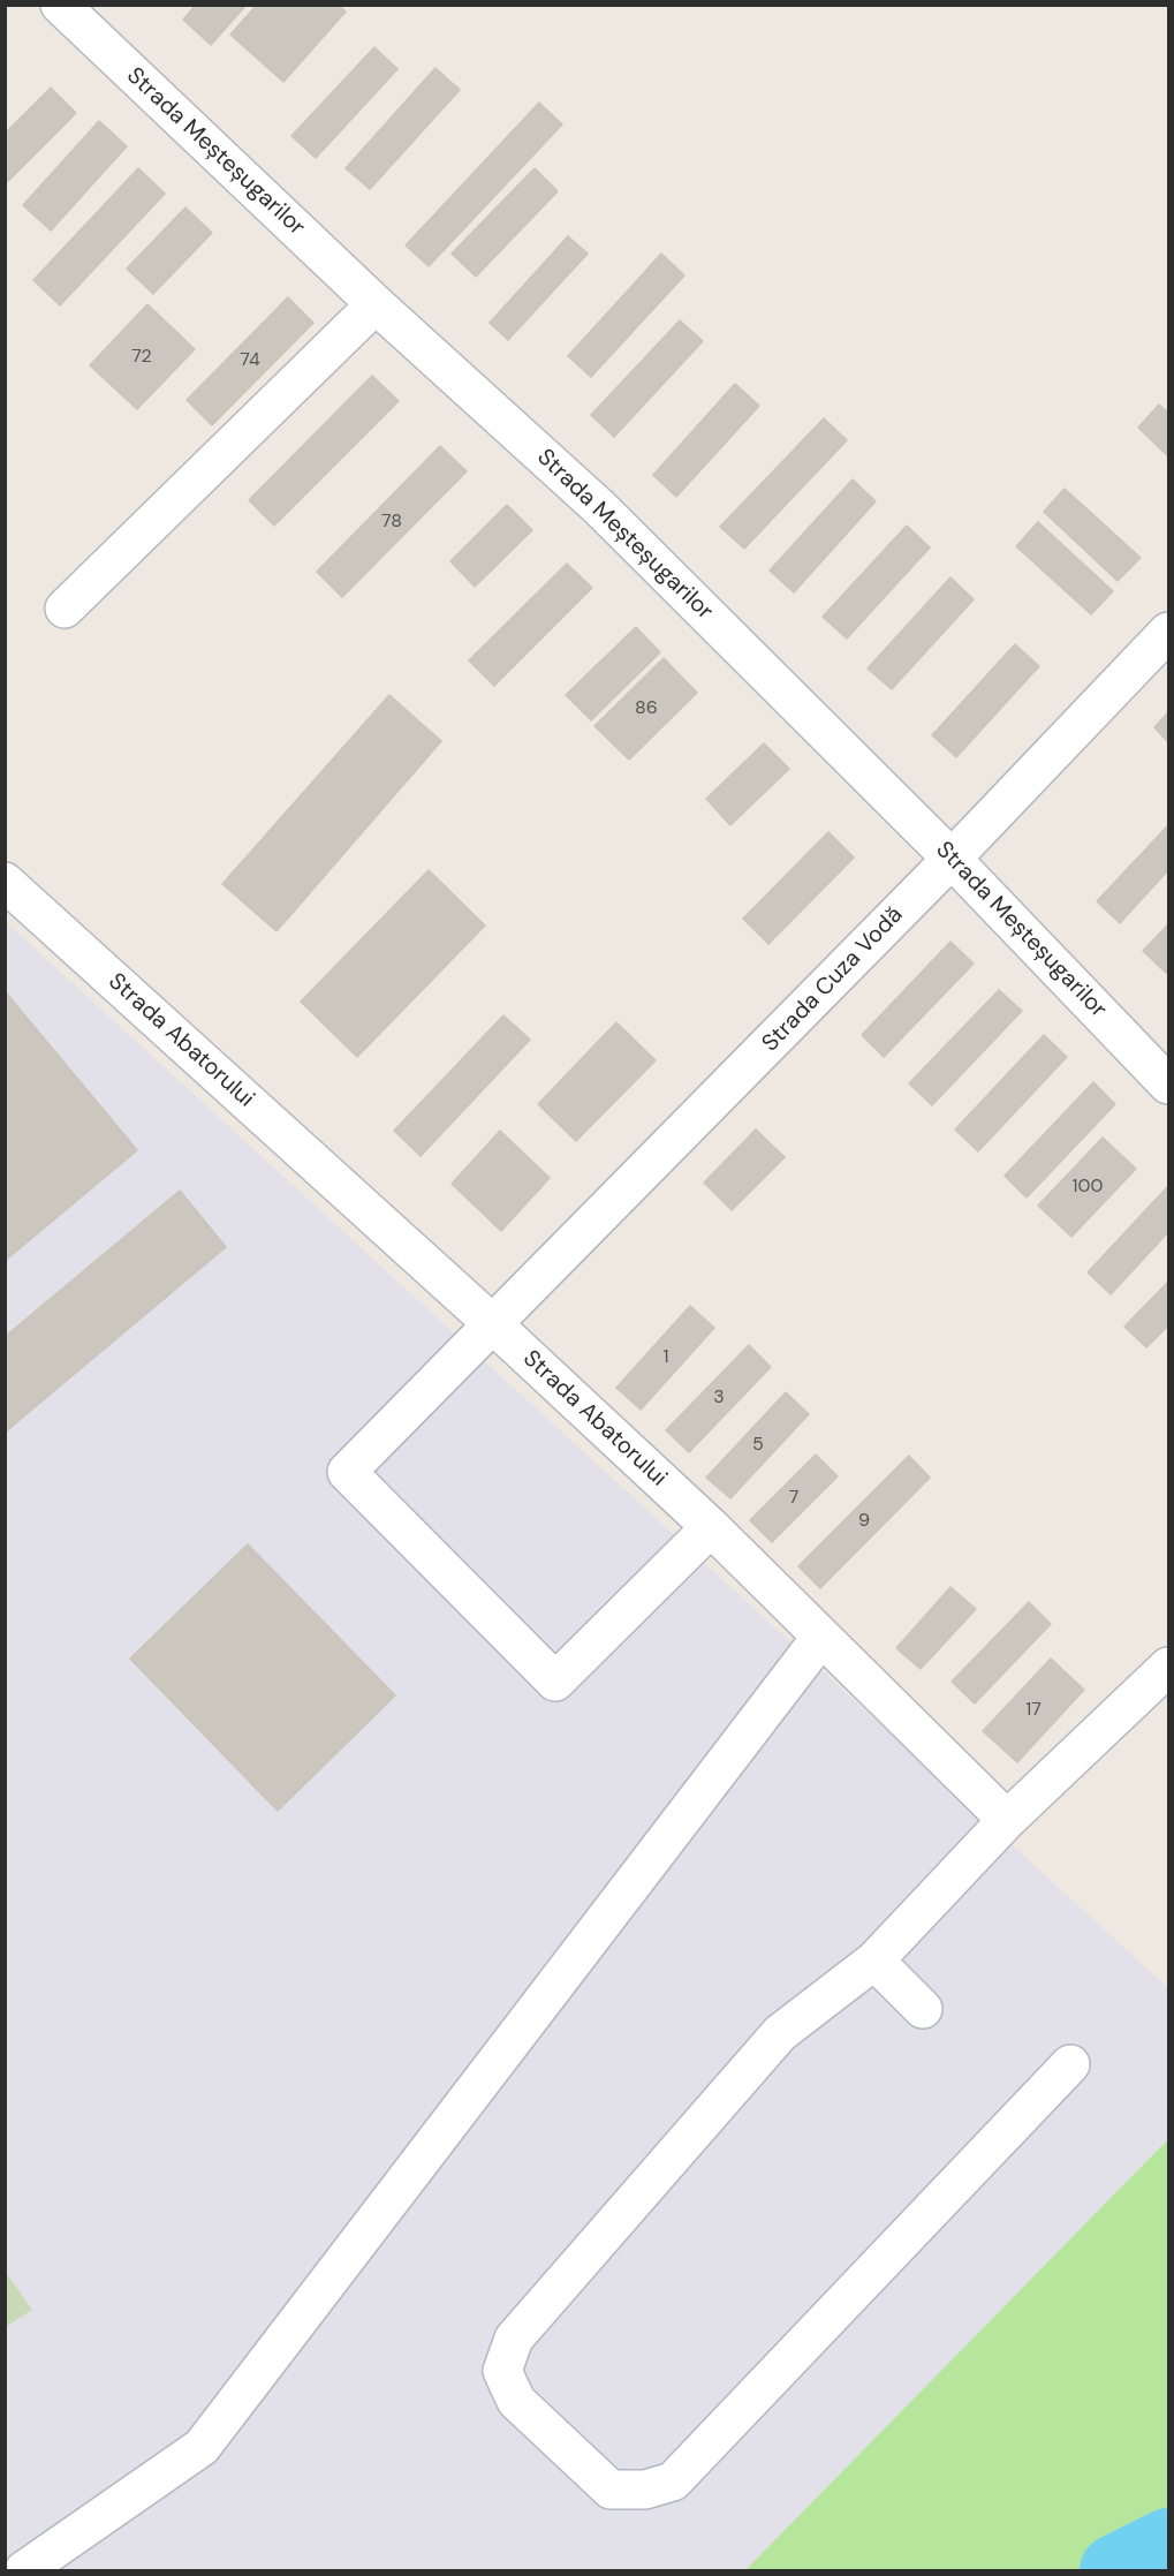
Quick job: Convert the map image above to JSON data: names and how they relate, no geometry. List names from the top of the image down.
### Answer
{
  "streets": {
    "street": ["Strada Meșteșugarilor", "Strada Cuza Vodă", "Strada Abatorului"]
  },
  "crossings": [
    ["Strada Meșteșugarilor", "Strada Cuza Vodă"],
    ["Strada Cuza Vodă", "Strada Abatorului"]
  ],
  "house_numbers": [
    "72",
    "74",
    "78",
    "86",
    "100",
    "1",
    "3",
    "5",
    "7",
    "9",
    "17"
  ]
}
